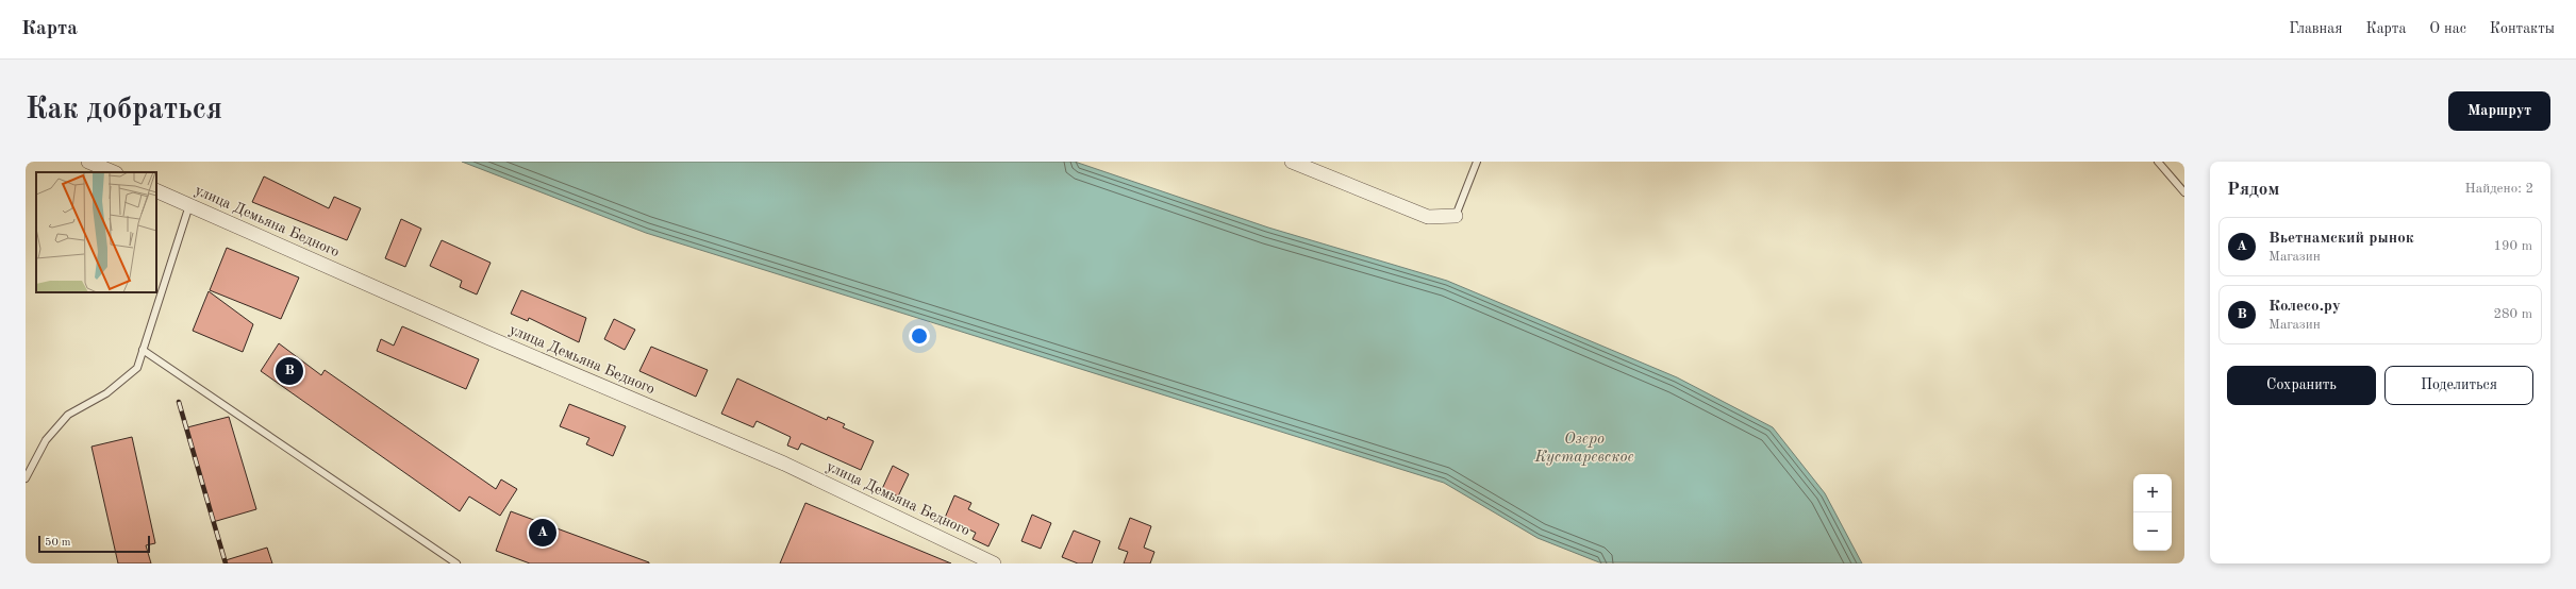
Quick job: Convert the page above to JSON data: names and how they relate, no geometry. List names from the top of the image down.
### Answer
{
  "streets": {
    "street": ["улица Демьяна Бедного"]
  },
  "water": ["Озеро Кустаревское"],
  "scale_bar": "50 m",
  "page": {
    "header": "Карта",
    "nav": [
      "Главная",
      "Карта",
      "О нас",
      "Контакты"
    ],
    "buttons": [
      "Маршрут",
      ["Сохранить", "Поделиться"]
    ],
    "title": "Как добраться",
    "heading": ["Рядом", "Найдено: 2"],
    "list": [
      {
        "mark": "A",
        "name": "Вьетнамский рынок",
        "note": "Магазин",
        "value": "190 m"
      },
      {
        "mark": "B",
        "name": "Колесо.ру",
        "note": "Магазин",
        "value": "280 m"
      }
    ],
    "pins": ["B", "A"],
    "map_buttons": ["+", "−"],
    "scale": "50 m"
  }
}
